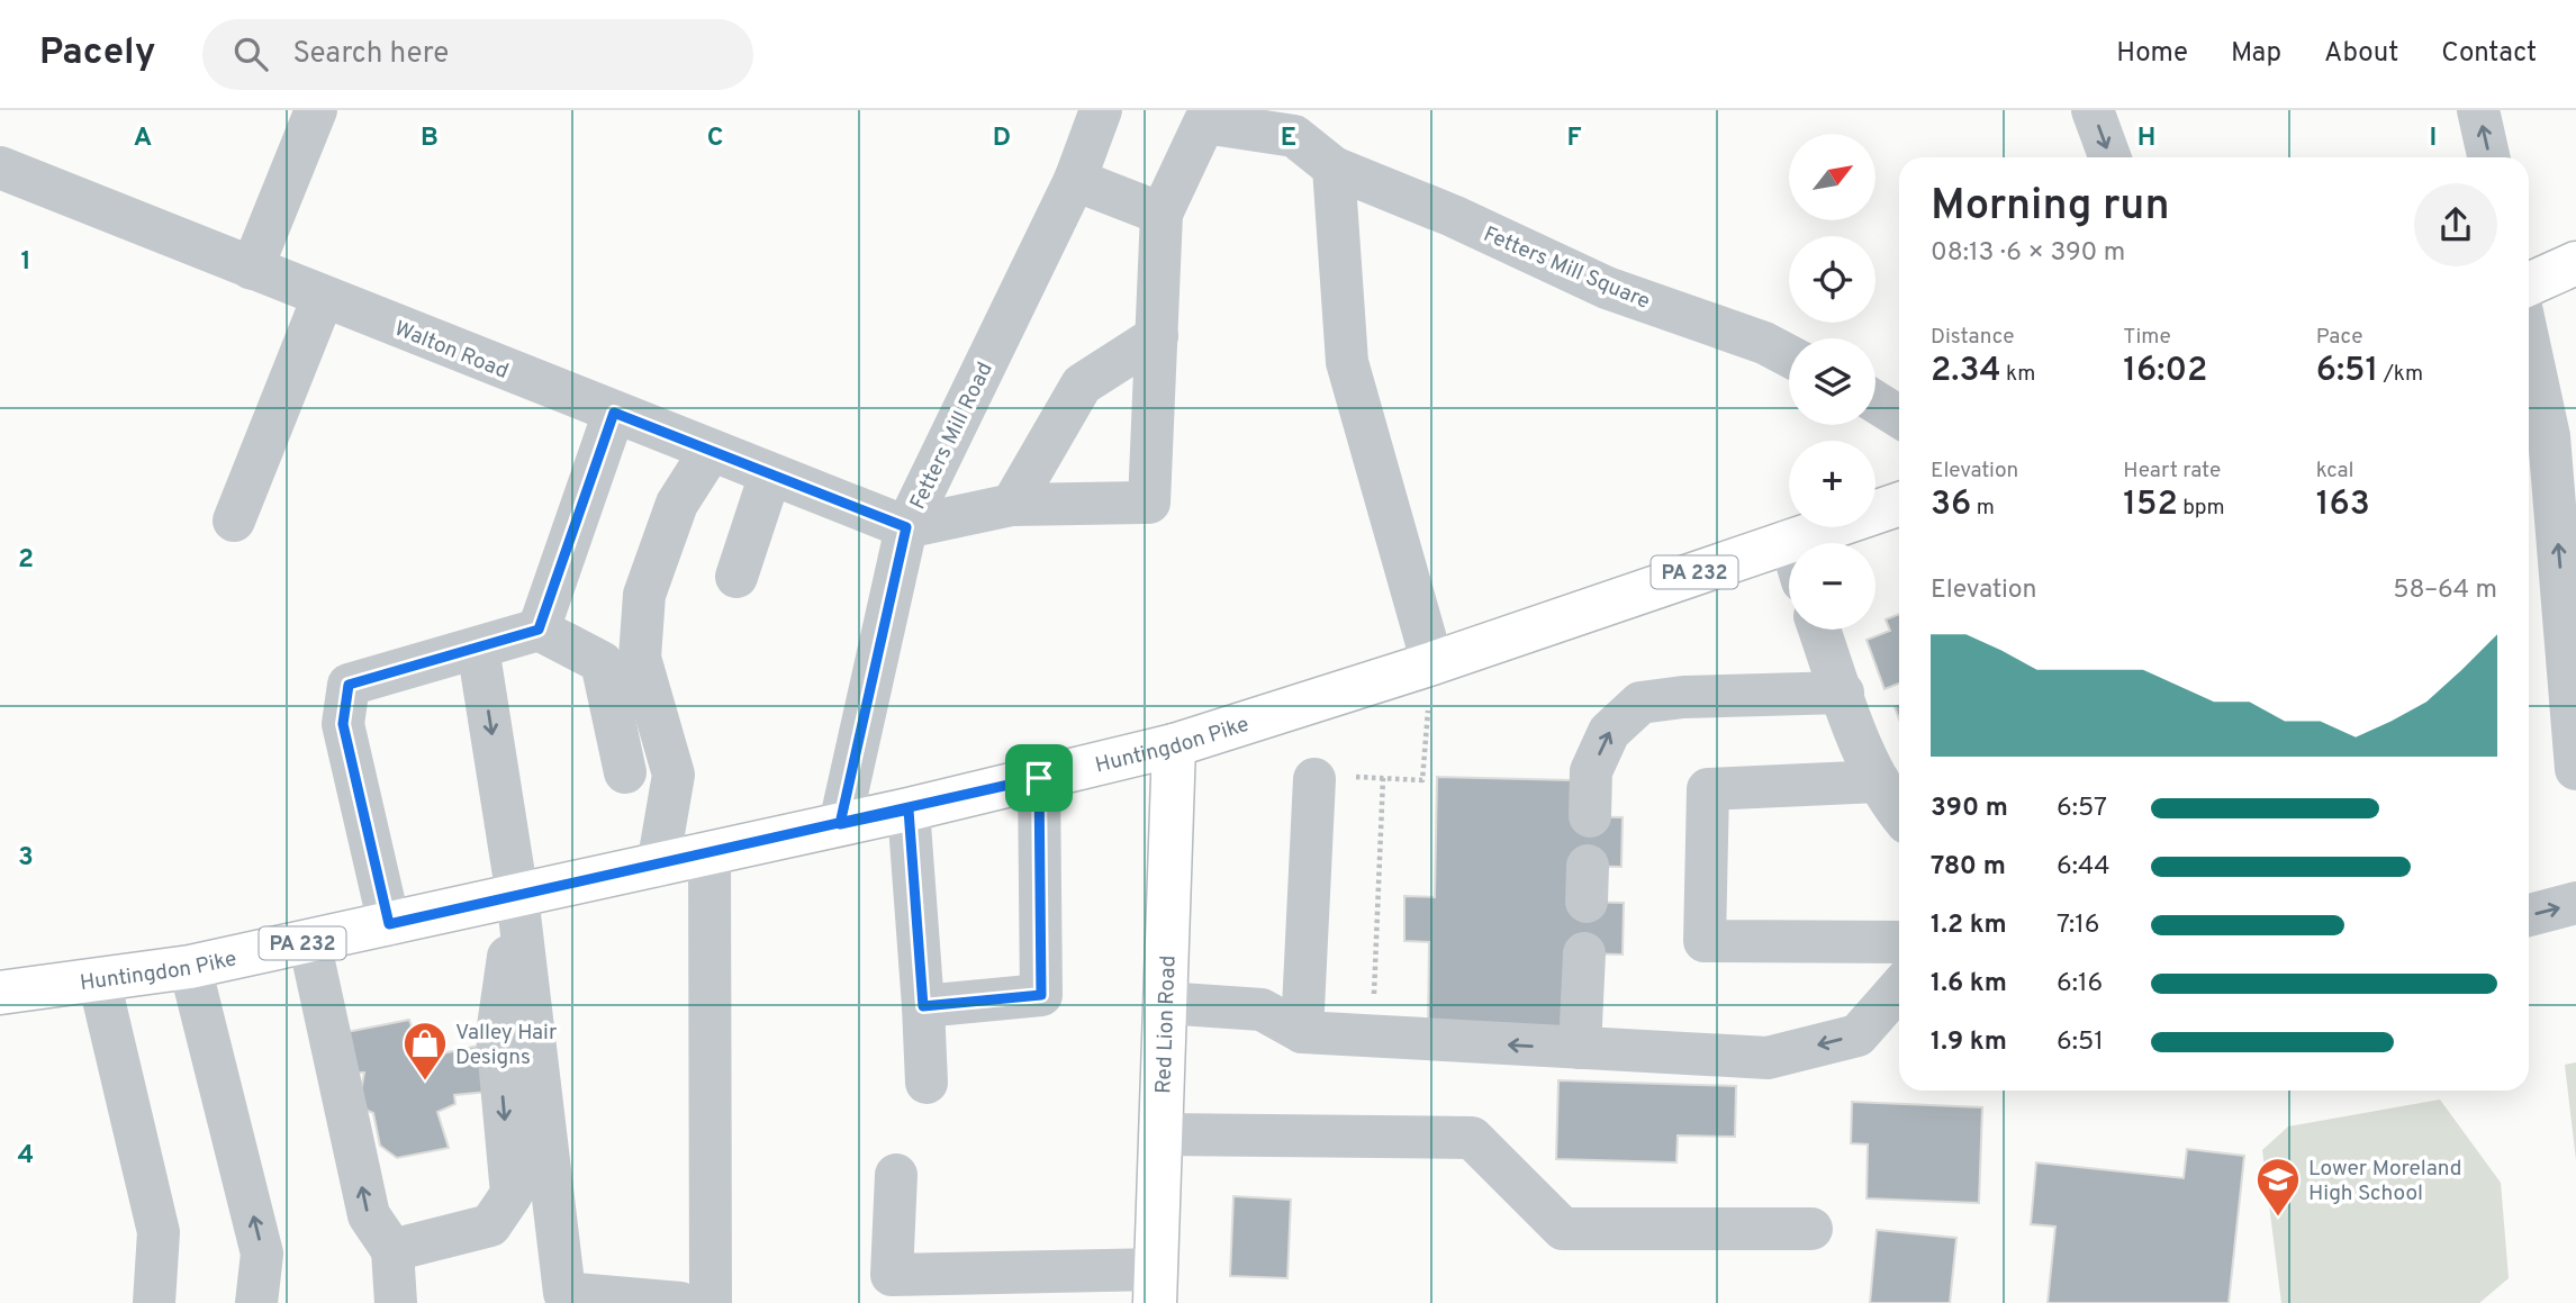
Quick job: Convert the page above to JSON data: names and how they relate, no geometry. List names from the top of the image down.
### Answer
{
  "streets": {
    "main road": ["PA 232", "Huntingdon Pike", "Red Lion Road"],
    "street": ["Fetters Mill Square", "Walton Road", "Fetters Mill Road"]
  },
  "crossings": [
    ["Walton Road", "Fetters Mill Road"],
    ["Fetters Mill Road", "Huntingdon Pike"],
    ["Huntingdon Pike", "Red Lion Road"]
  ],
  "places": {
    "shop": ["Valley Hair Designs"],
    "school or university": ["Lower Moreland High School"]
  },
  "north": "top right",
  "page": {
    "header": "Pacely",
    "search": "Search here",
    "nav": [
      "Home",
      "Map",
      "About",
      "Contact"
    ],
    "map_buttons": ["+", "−"],
    "heading": ["Morning run", "08:13 · 6 × 390 m"],
    "stats": [
      ["Distance", "2.34 km"],
      ["Time", "16:02"],
      ["Pace", "6:51 /km"],
      ["Elevation", "36 m"],
      ["Heart rate", "152 bpm"],
      ["kcal", "163"]
    ],
    "chart": ["Elevation", "58–64 m"],
    "list": [
      {
        "name": "390 m",
        "note": "6:57"
      },
      {
        "name": "780 m",
        "note": "6:44"
      },
      {
        "name": "1.2 km",
        "note": "7:16"
      },
      {
        "name": "1.6 km",
        "note": "6:16"
      },
      {
        "name": "1.9 km",
        "note": "6:51"
      }
    ]
  },
  "grid": {
    "columns": [
      "A",
      "B",
      "C",
      "D",
      "E",
      "F",
      "H",
      "I"
    ],
    "rows": [
      "1",
      "2",
      "3",
      "4"
    ]
  }
}
